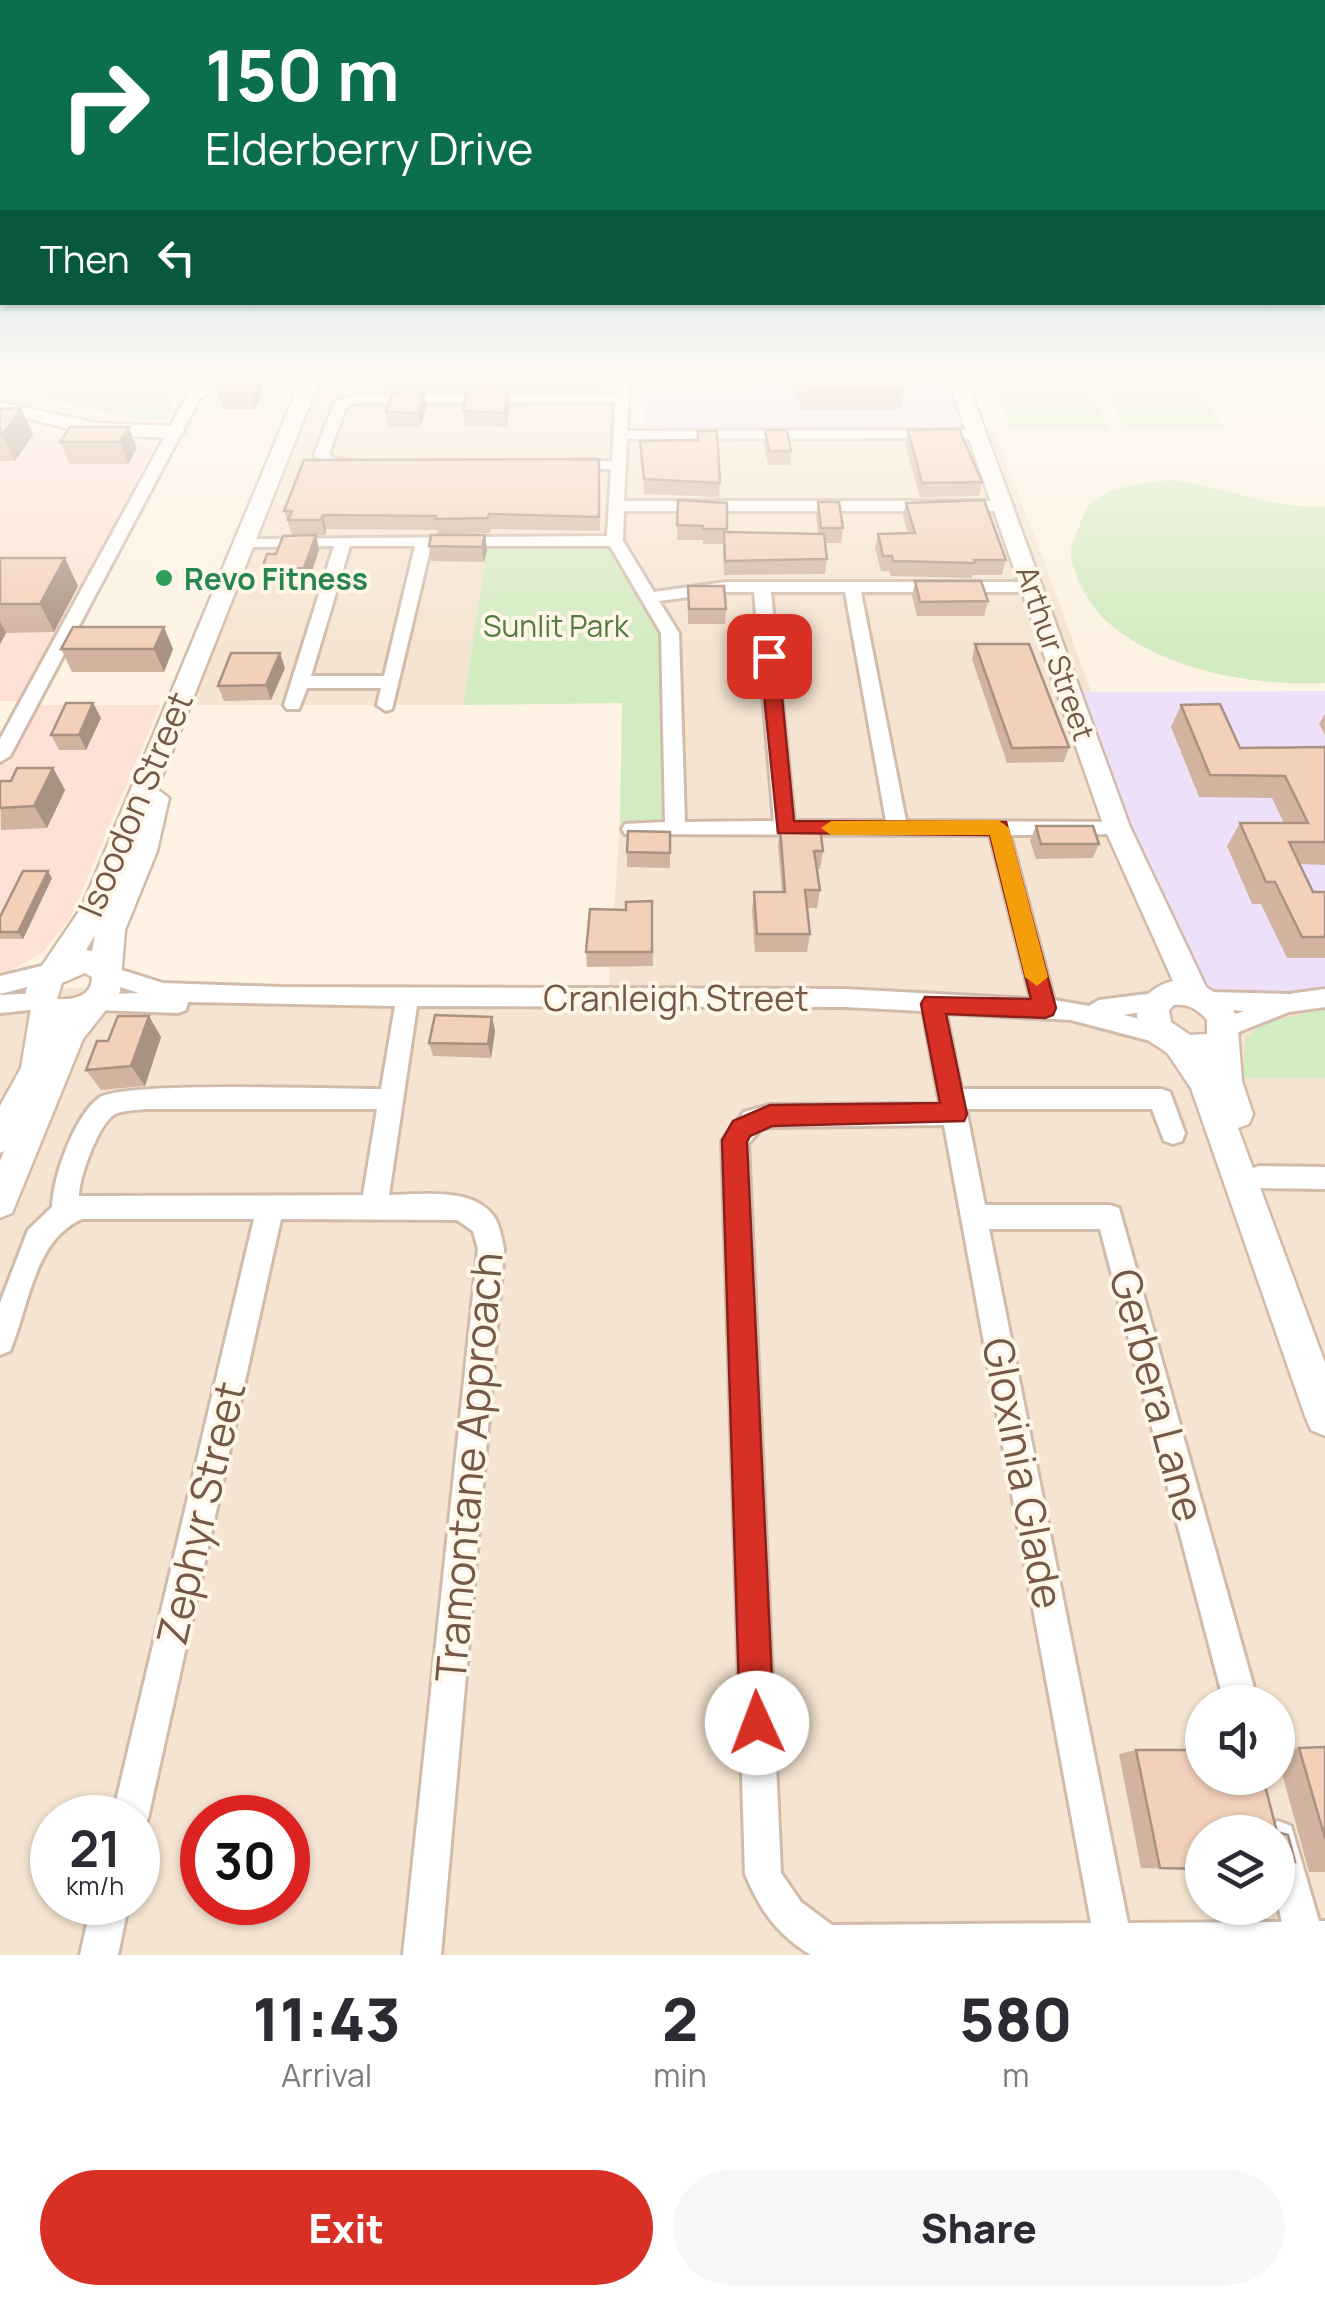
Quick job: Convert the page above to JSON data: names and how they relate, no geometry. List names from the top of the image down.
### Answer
{
  "streets": {
    "street": [
      "Arthur Street",
      "Isoodon Street",
      "Cranleigh Street",
      "Gerbera Lane",
      "Tramontane Approach",
      "Gloxinia Glade",
      "Zephyr Street"
    ]
  },
  "crossings": [
    ["Arthur Street", "Cranleigh Street"],
    ["Isoodon Street", "Cranleigh Street"],
    ["Cranleigh Street", "Gloxinia Glade"],
    ["Gerbera Lane", "Gloxinia Glade"],
    ["Tramontane Approach", "Zephyr Street"]
  ],
  "parks": ["Sunlit Park"],
  "places": ["Revo Fitness"],
  "page": {
    "turn": ["150 m", "Elderberry Drive"],
    "then": "Then",
    "speed": "21 km/h",
    "limit": "30",
    "eta": [
      "11:43",
      "Arrival",
      "2",
      "min",
      "580",
      "m"
    ],
    "buttons": ["Exit", "Share"]
  }
}
